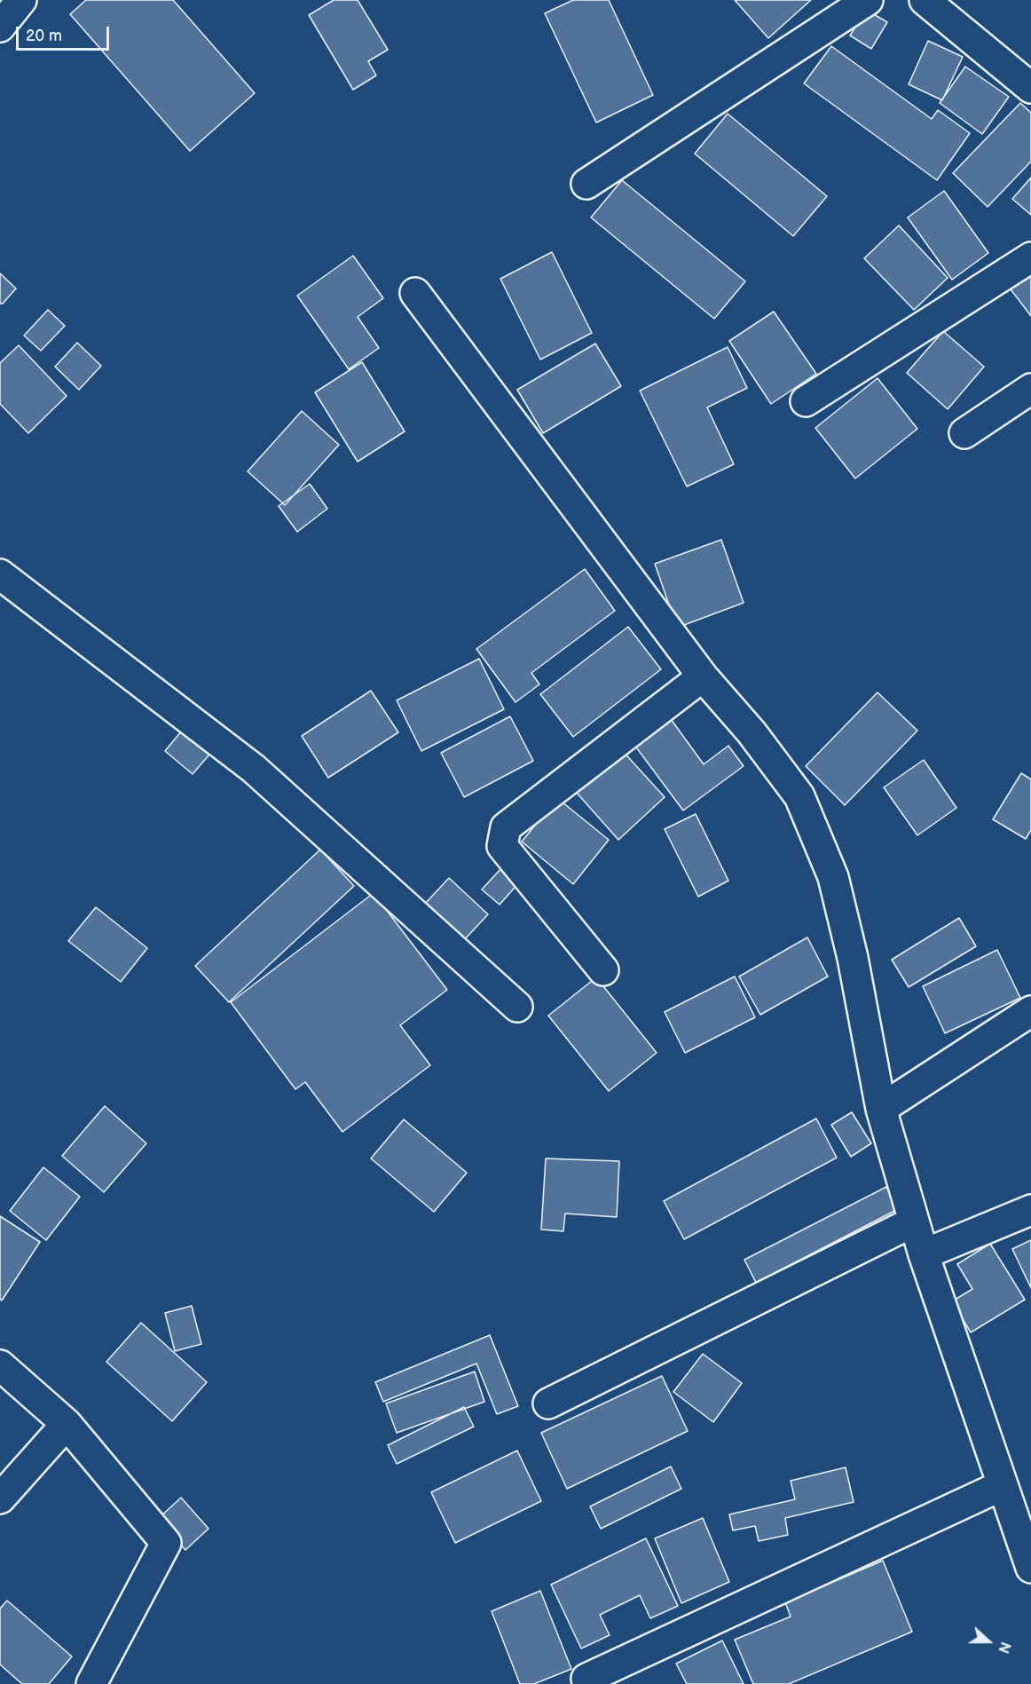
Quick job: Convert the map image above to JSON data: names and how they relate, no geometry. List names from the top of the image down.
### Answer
{
  "scale_bar": "20 m",
  "north": "right"
}
